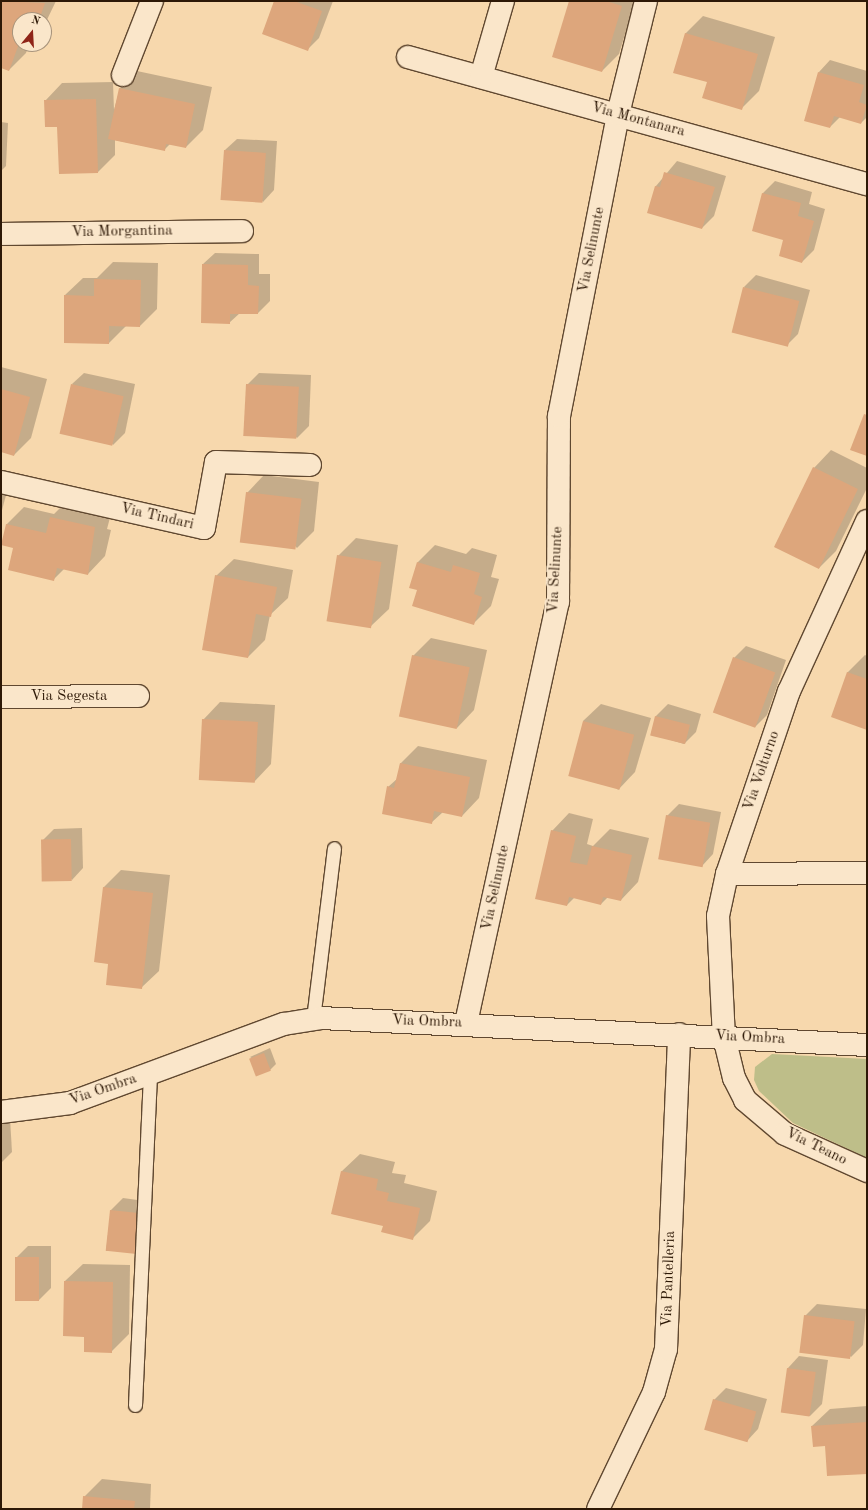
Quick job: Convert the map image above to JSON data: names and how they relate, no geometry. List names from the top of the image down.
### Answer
{
  "streets": {
    "street": [
      "Via Montanara",
      "Via Morgantina",
      "Via Selinunte",
      "Via Tindari",
      "Via Segesta",
      "Via Volturno",
      "Via Ombra",
      "Via Teano",
      "Via Pantelleria"
    ]
  },
  "crossings": [
    ["Via Montanara", "Via Selinunte"],
    ["Via Selinunte", "Via Ombra"],
    ["Via Volturno", "Via Ombra"],
    ["Via Volturno", "Via Teano"],
    ["Via Ombra", "Via Teano"],
    ["Via Ombra", "Via Pantelleria"]
  ],
  "north": "top"
}
